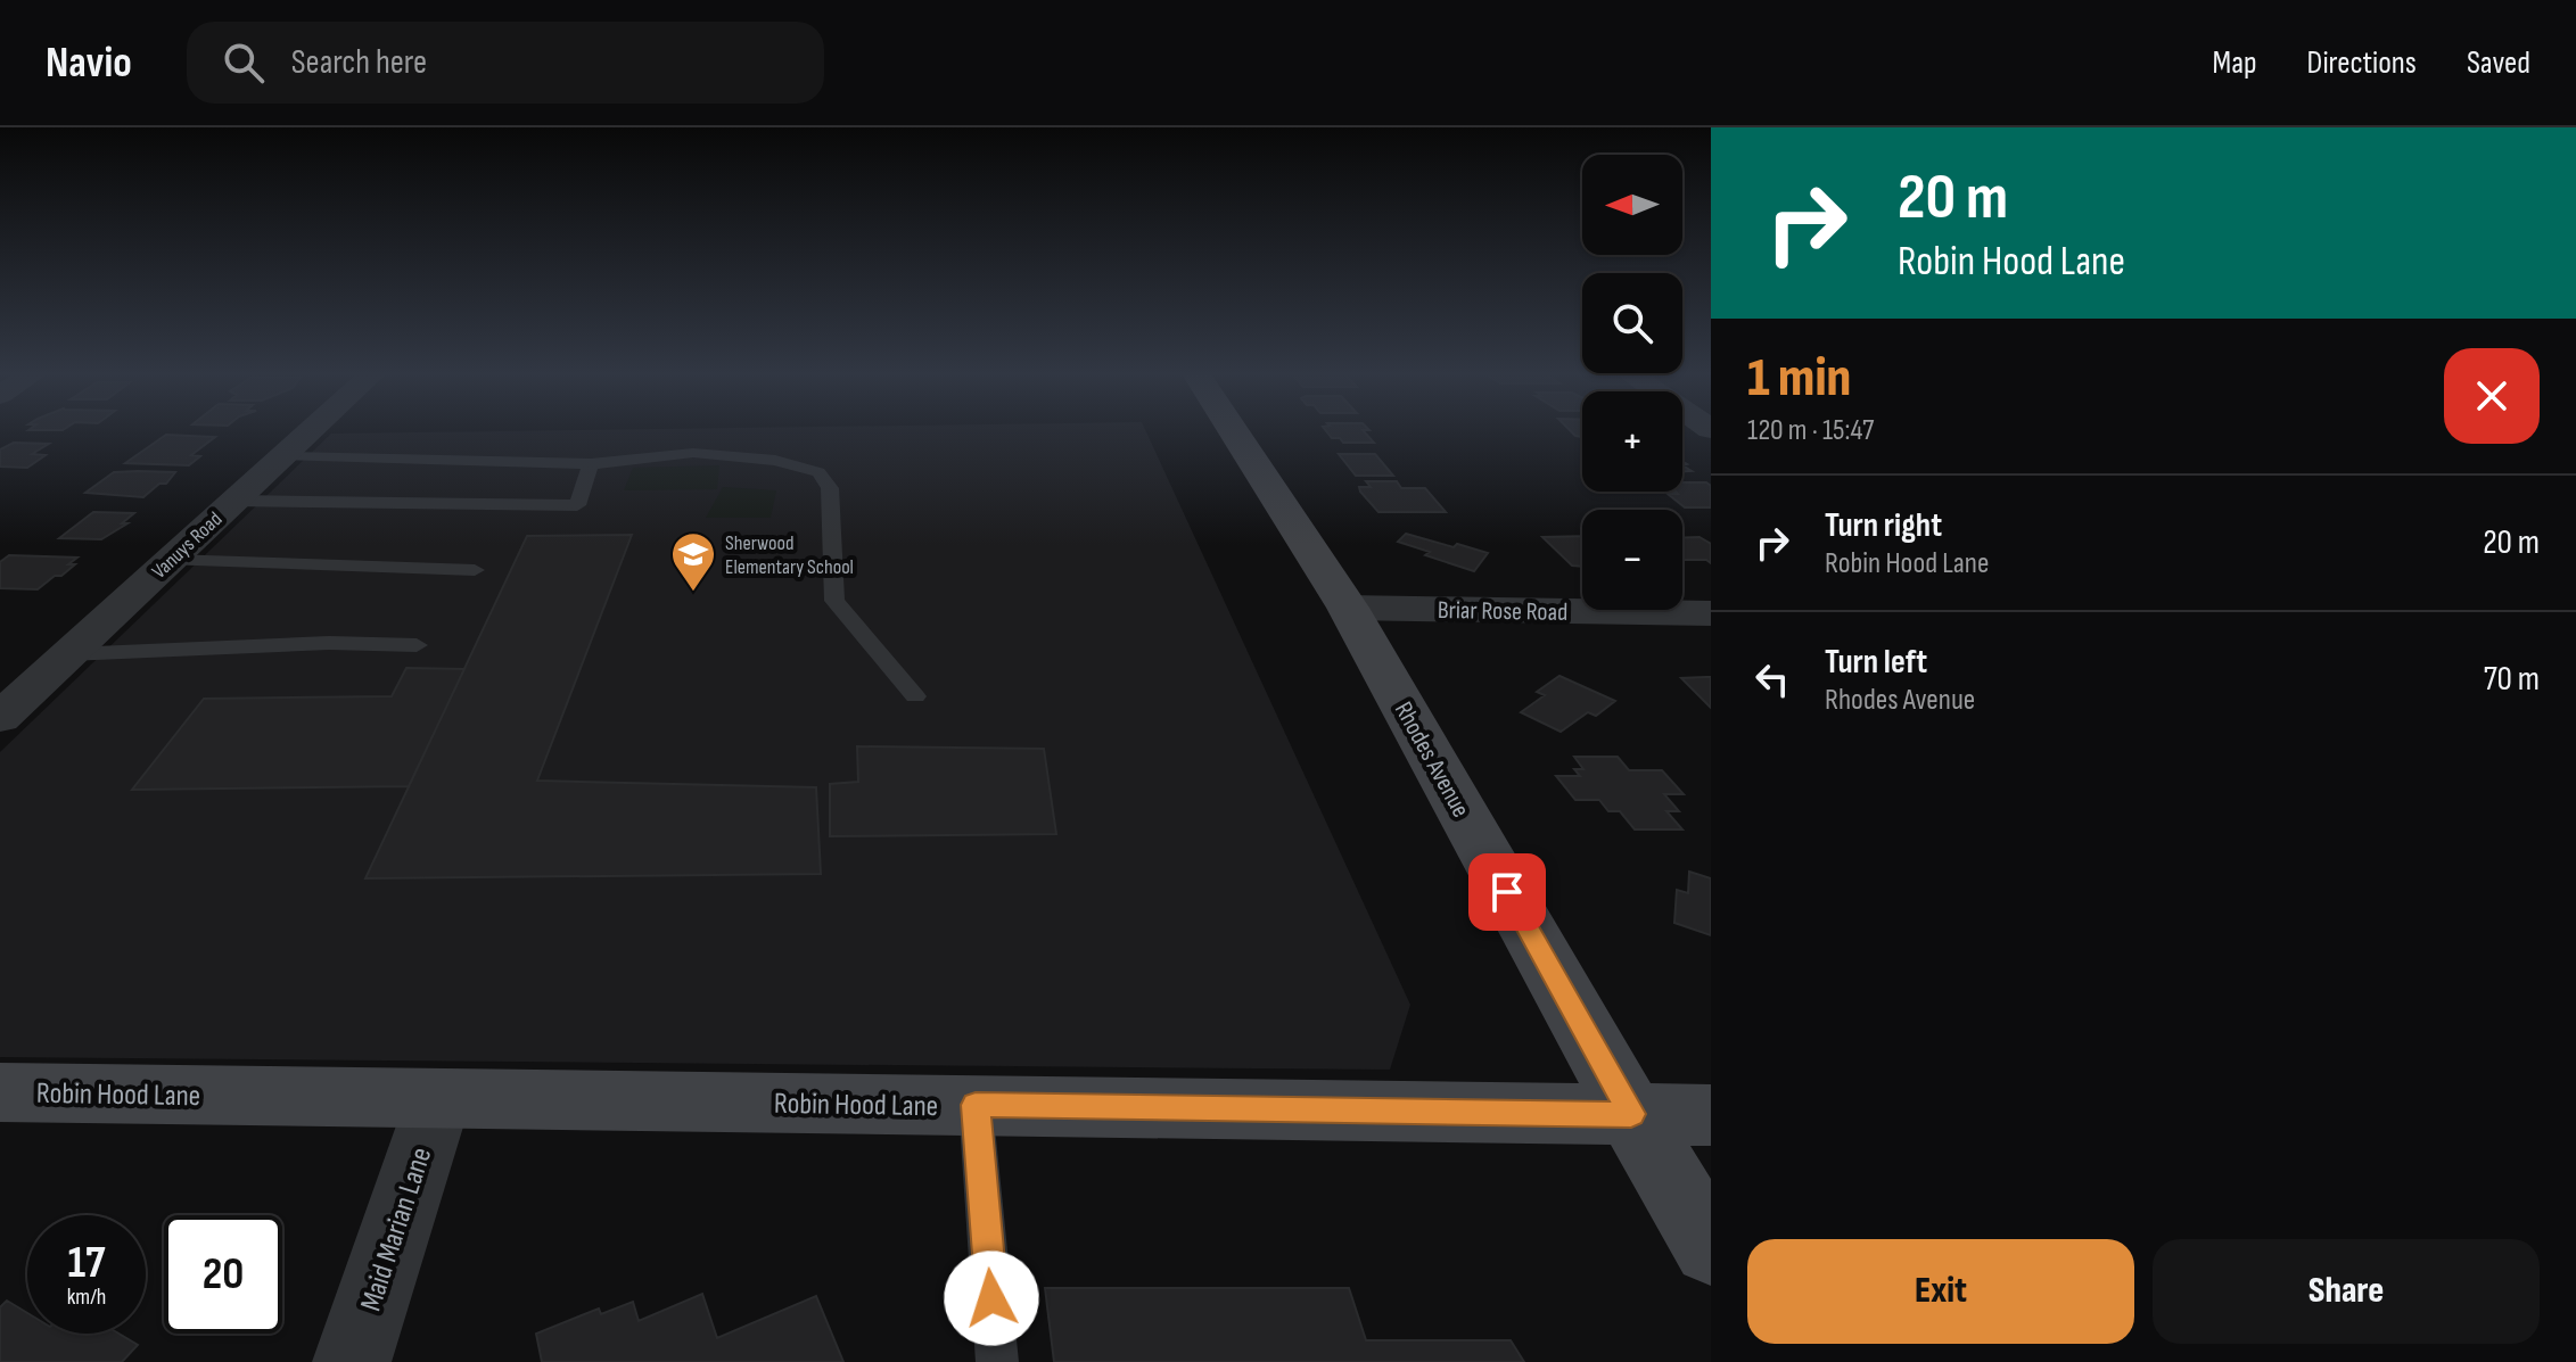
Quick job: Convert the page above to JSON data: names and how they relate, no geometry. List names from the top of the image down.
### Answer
{
  "streets": {
    "main road": ["Rhodes Avenue", "Robin Hood Lane"],
    "street": ["Vanuys Road", "Briar Rose Road", "Maid Marian Lane"]
  },
  "crossings": [
    ["Briar Rose Road", "Rhodes Avenue"],
    ["Rhodes Avenue", "Robin Hood Lane"],
    ["Robin Hood Lane", "Maid Marian Lane"]
  ],
  "places": {
    "school or university": ["Sherwood Elementary School"]
  },
  "north": "left",
  "page": {
    "header": "Navio",
    "search": "Search here",
    "nav": ["Map", "Directions", "Saved"],
    "turn": ["20 m", "Robin Hood Lane"],
    "map_buttons": ["+", "−"],
    "heading": ["1 min", "120 m · 15:47"],
    "list": [
      {
        "name": "Turn right",
        "note": "Robin Hood Lane",
        "value": "20 m"
      },
      {
        "name": "Turn left",
        "note": "Rhodes Avenue",
        "value": "70 m"
      }
    ],
    "speed": "17 km/h",
    "limit": "20",
    "buttons": ["Exit", "Share"]
  }
}
